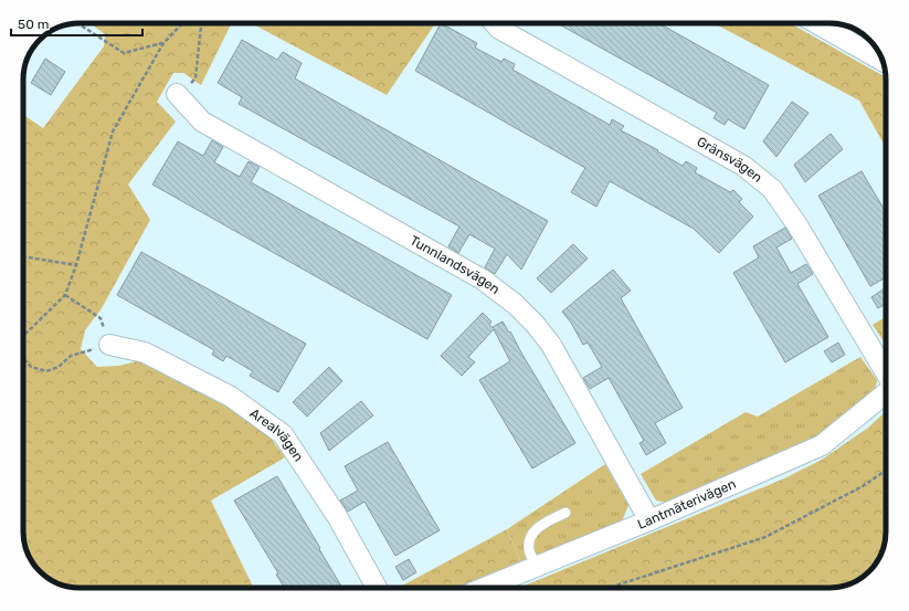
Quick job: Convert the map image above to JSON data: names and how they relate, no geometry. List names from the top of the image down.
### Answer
{
  "streets": {
    "street": [
      "Gränsvägen",
      "Tunnlandsvägen",
      "Arealvägen",
      "Lantmäterivägen"
    ]
  },
  "crossings": [
    ["Tunnlandsvägen", "Lantmäterivägen"]
  ],
  "scale_bar": "50 m"
}
